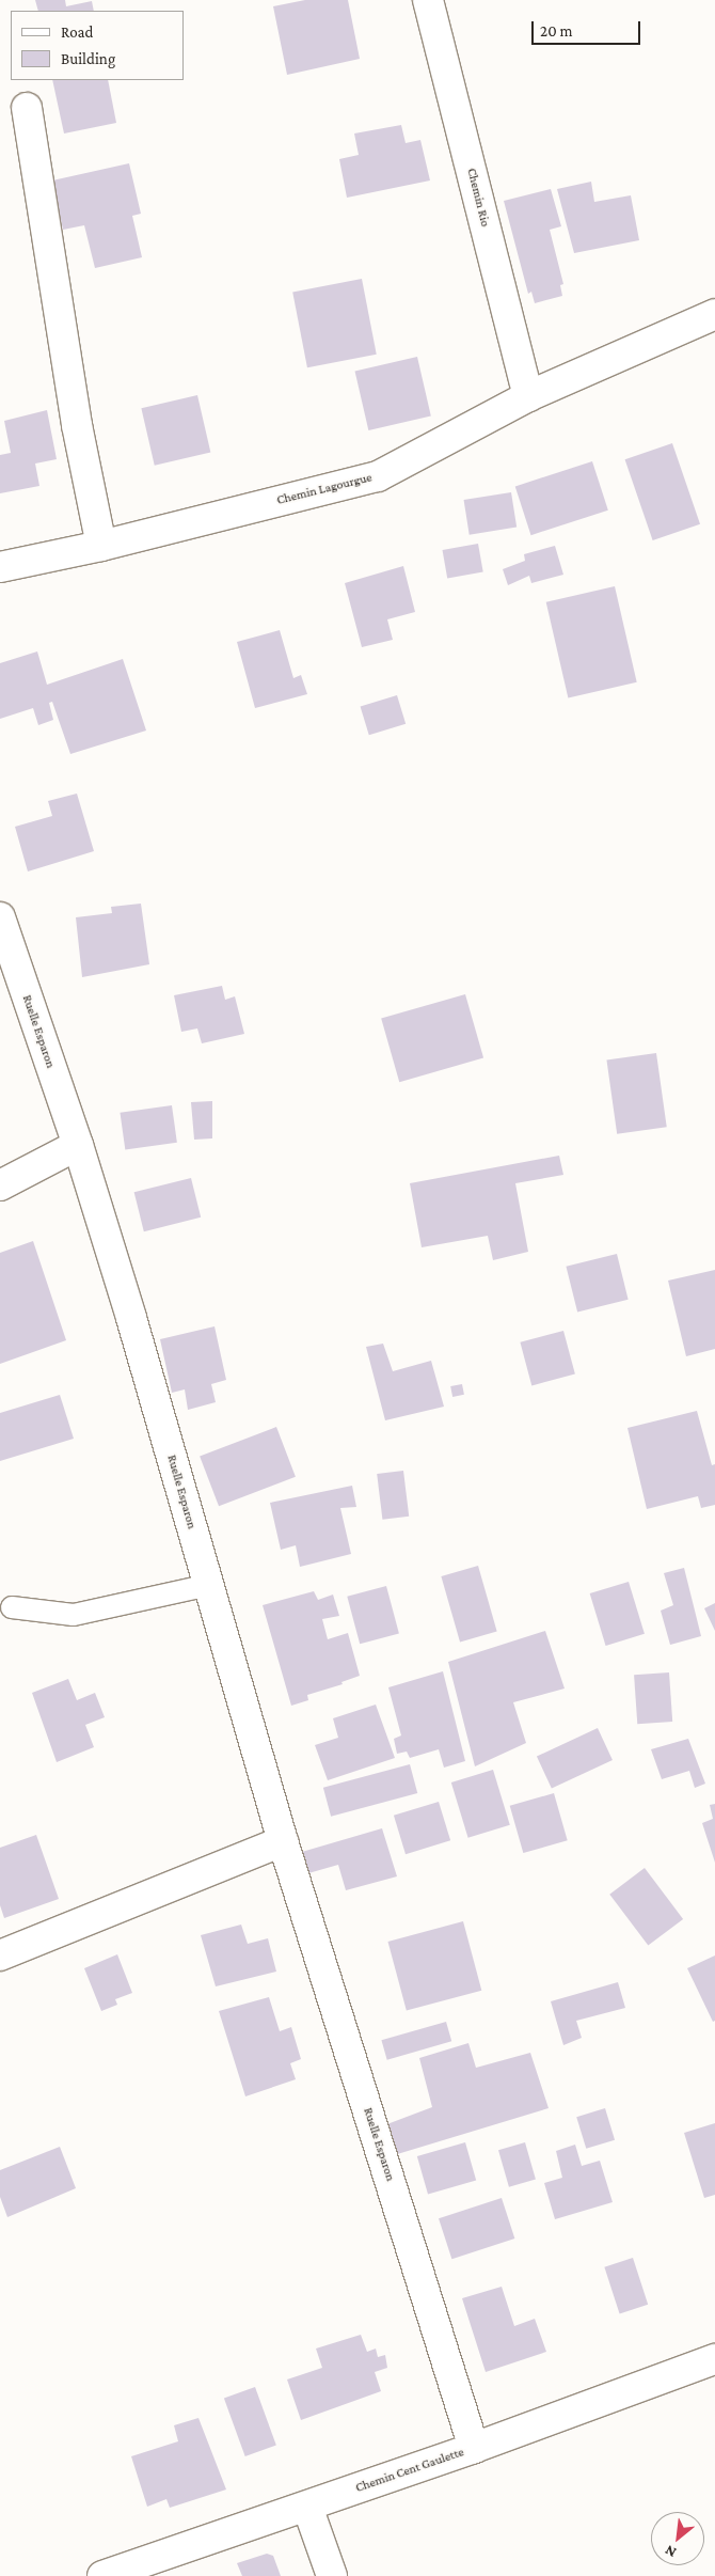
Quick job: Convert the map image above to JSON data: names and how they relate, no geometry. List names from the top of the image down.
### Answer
{
  "streets": {
    "street": [
      "Chemin Rio",
      "Chemin Lagourgue",
      "Ruelle Esparon",
      "Chemin Cent Gaulette"
    ]
  },
  "crossings": [
    ["Chemin Rio", "Chemin Lagourgue"],
    ["Ruelle Esparon", "Chemin Cent Gaulette"]
  ],
  "legend": ["Road", "Building"],
  "scale_bar": "20 m",
  "north": "bottom left"
}
